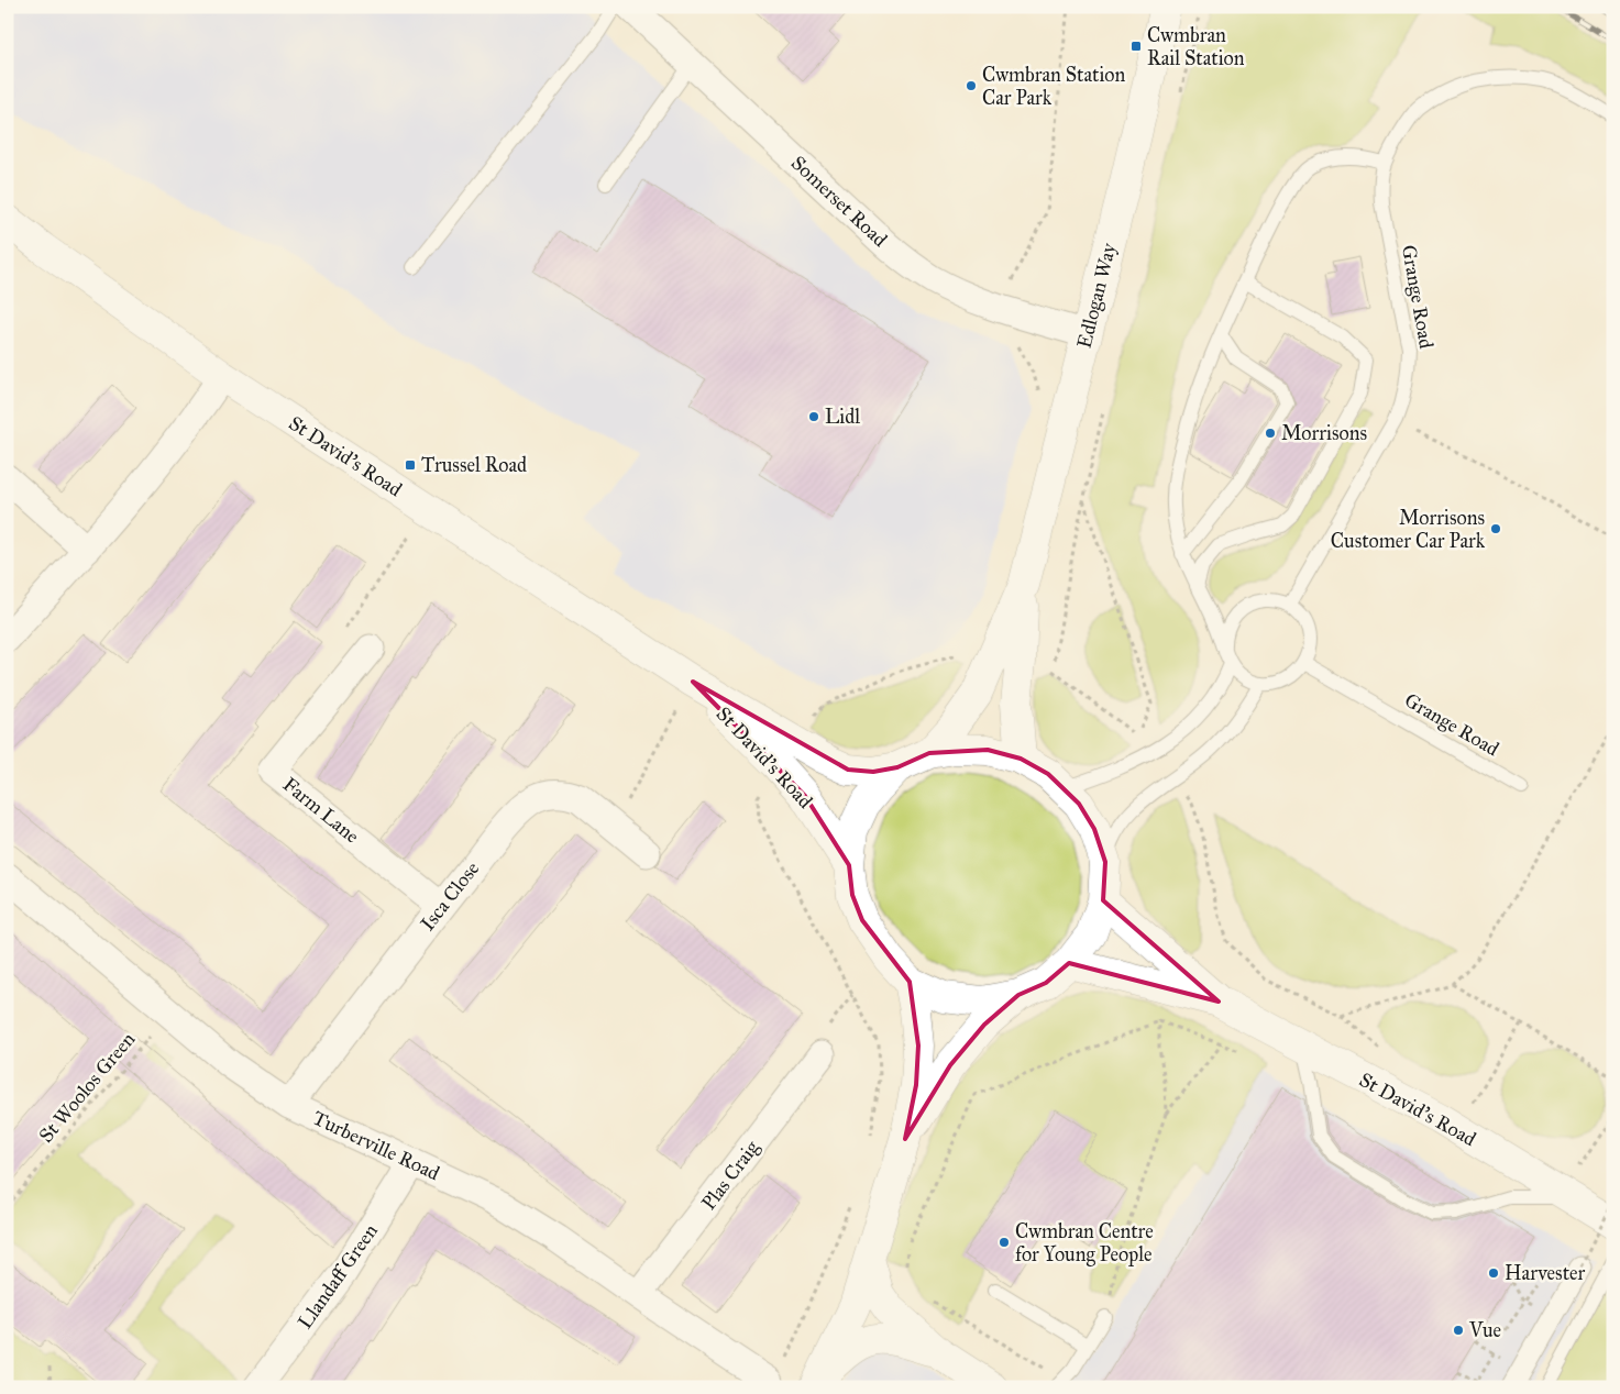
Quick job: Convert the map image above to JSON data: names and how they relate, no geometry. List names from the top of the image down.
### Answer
{
  "streets": {
    "street": [
      "Somerset Road",
      "Edlogan Way",
      "St David's Road",
      "Farm Lane",
      "Isca Close",
      "Turberville Road",
      "Plas Craig",
      "Llandaff Green"
    ],
    "lane": ["Grange Road"],
    "path": ["St Woolos Green"]
  },
  "crossings": [
    ["Somerset Road", "Edlogan Way"],
    ["Edlogan Way", "St David's Road"],
    ["Farm Lane", "Isca Close"],
    ["Isca Close", "Turberville Road"],
    ["St Woolos Green", "Turberville Road"],
    ["Turberville Road", "Plas Craig"],
    ["Turberville Road", "Llandaff Green"]
  ],
  "places": {
    "transit": ["Cwmbran Rail Station", "Trussel Road"],
    "other": [
      "Cwmbran Station Car Park",
      "Lidl",
      "Morrisons",
      "Morrisons Customer Car Park",
      "Cwmbran Centre for Young People",
      "Harvester",
      "Vue"
    ]
  }
}
